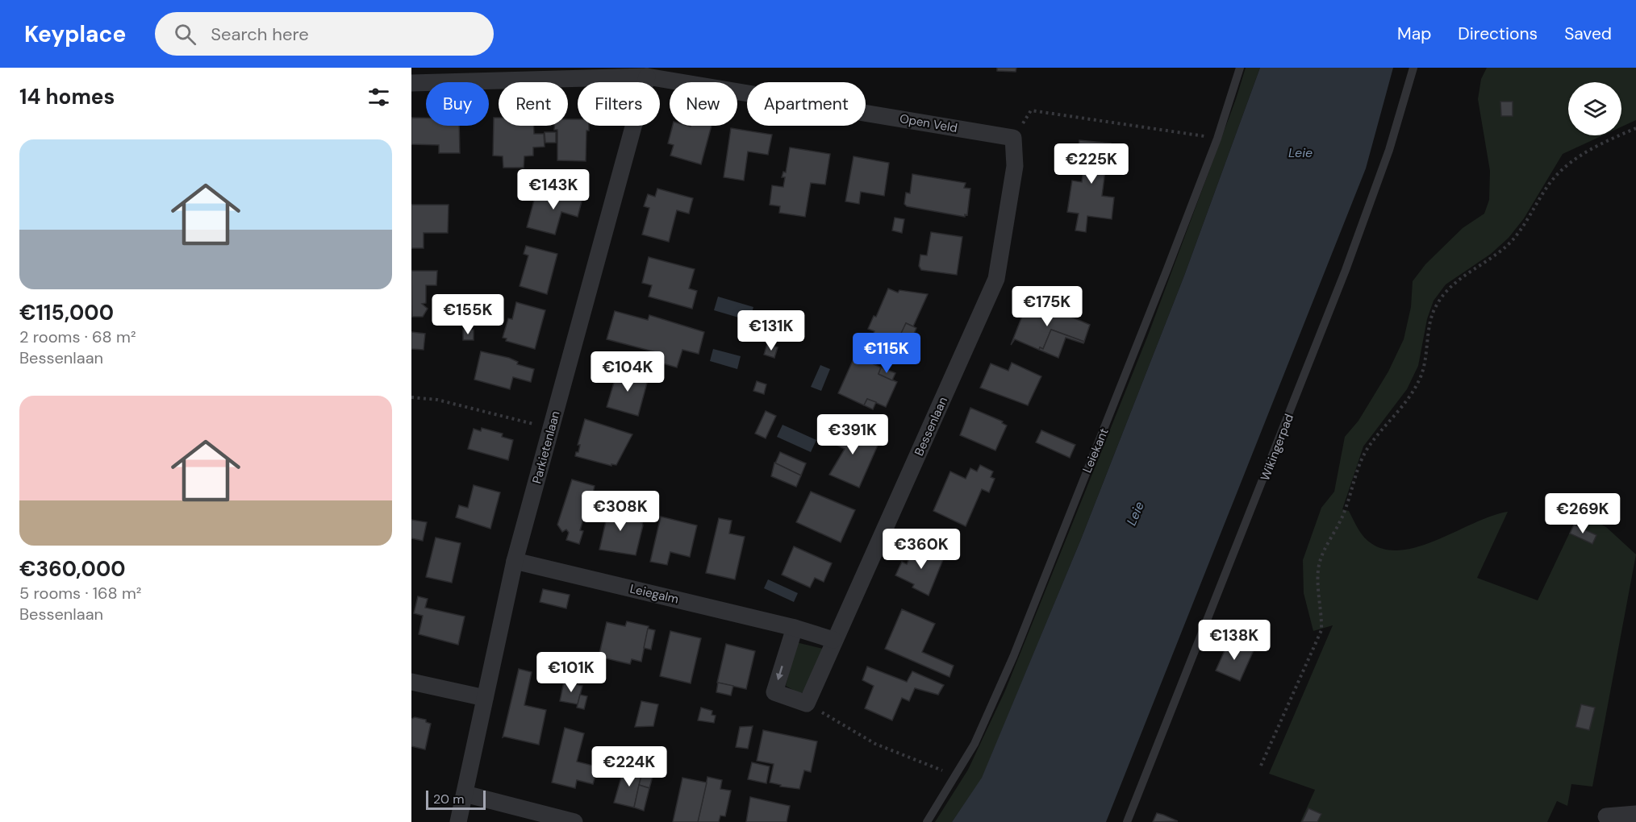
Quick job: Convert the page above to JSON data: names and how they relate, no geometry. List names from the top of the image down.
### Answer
{
  "streets": {
    "street": [
      "Open Veld",
      "Bessenlaan",
      "Parkietenlaan",
      "Leiegalm"
    ],
    "lane": ["Wikingerpad", "Leiekant"]
  },
  "crossings": [
    ["Open Veld", "Bessenlaan"],
    ["Open Veld", "Parkietenlaan"],
    ["Bessenlaan", "Leiegalm"],
    ["Parkietenlaan", "Leiegalm"]
  ],
  "water": ["Leie"],
  "scale_bar": "20 m",
  "page": {
    "header": "Keyplace",
    "search": "Search here",
    "nav": ["Map", "Directions", "Saved"],
    "heading": "14 homes",
    "chip": [
      "Buy",
      "Rent",
      "Filters",
      "New",
      "Apartment"
    ],
    "list": [
      {
        "name": "€115,000",
        "note": "2 rooms · 68 m² · Bessenlaan"
      },
      {
        "name": "€360,000",
        "note": "5 rooms · 168 m² · Bessenlaan"
      }
    ],
    "price": [
      "€225K",
      "€143K",
      "€175K",
      "€155K",
      "€131K",
      "€115K",
      "€104K",
      "€391K",
      "€308K",
      "€269K",
      "€360K",
      "€138K",
      "€101K",
      "€224K"
    ],
    "scale": "20 m"
  }
}
